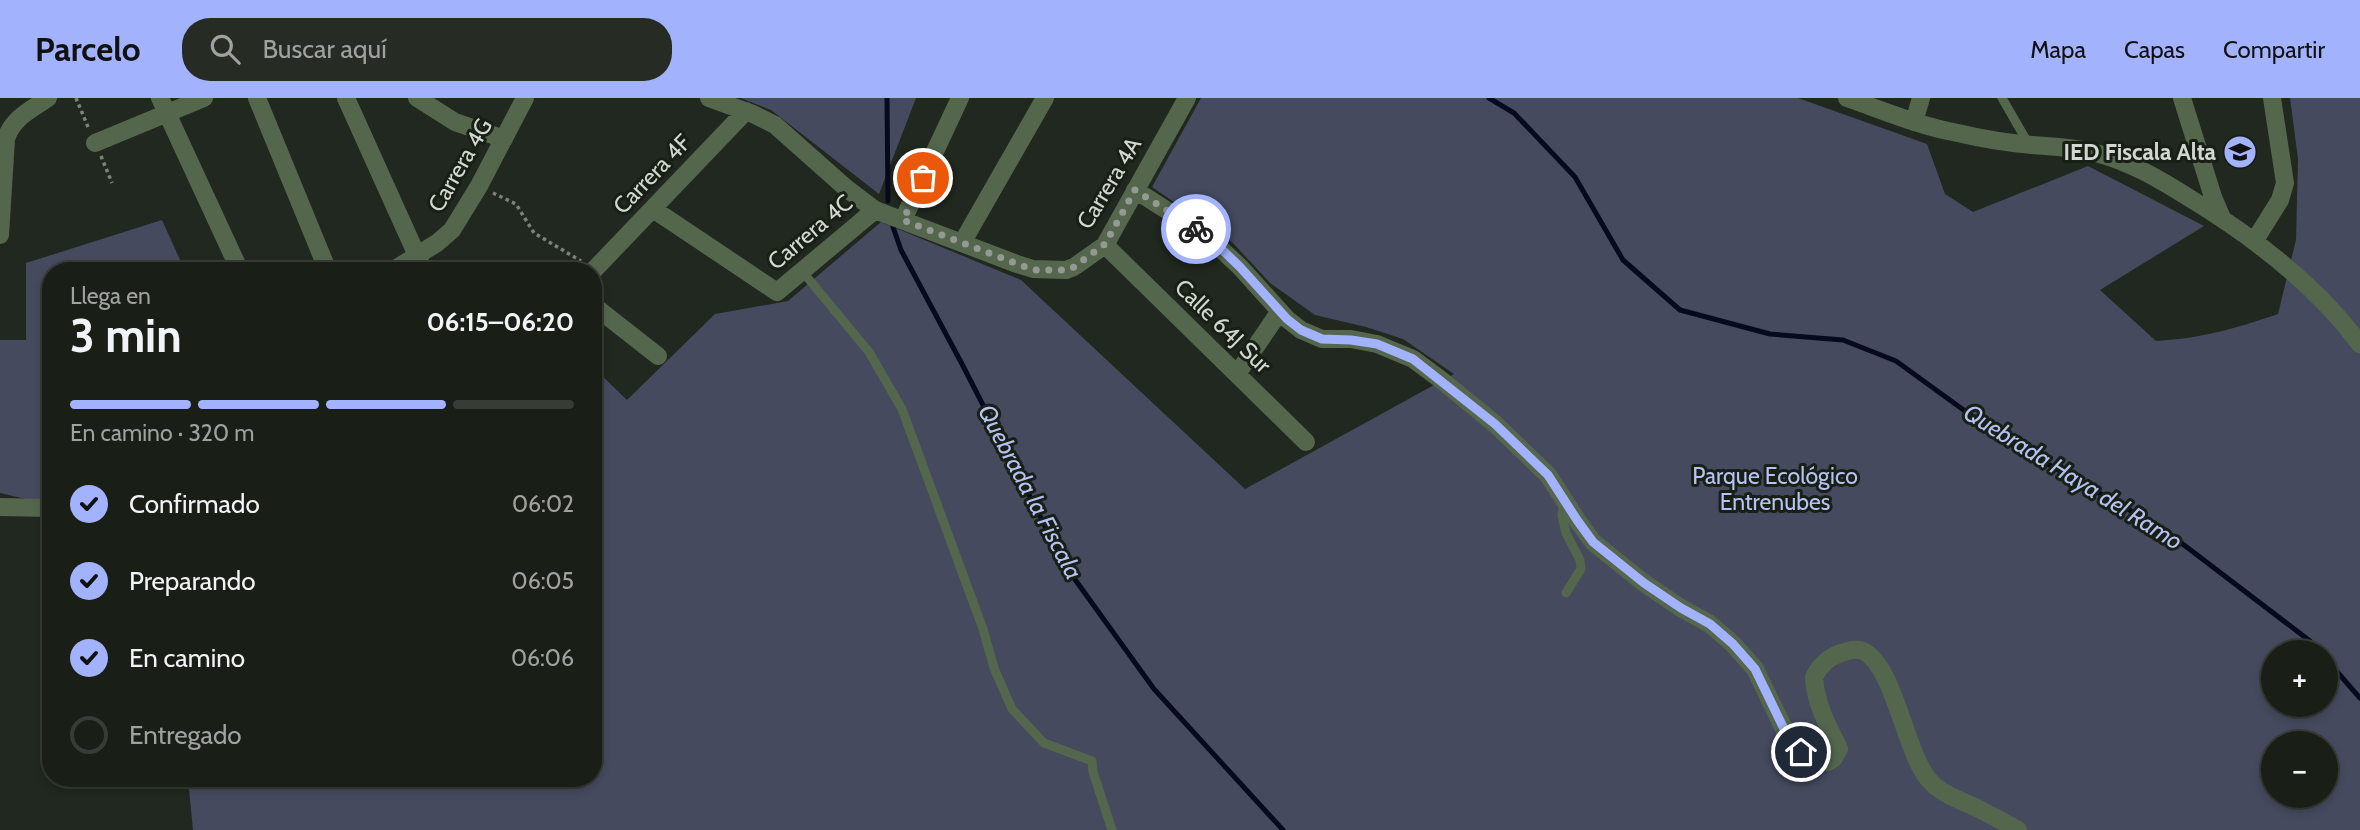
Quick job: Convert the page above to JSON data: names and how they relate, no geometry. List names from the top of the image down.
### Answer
{
  "streets": {
    "street": [
      "Carrera 4G",
      "Carrera 4F",
      "Carrera 4A",
      "Carrera 4C",
      "Calle 64J Sur"
    ]
  },
  "crossings": [
    ["Carrera 4F", "Carrera 4C"],
    ["Carrera 4A", "Calle 64J Sur"]
  ],
  "water": ["Quebrada Haya del Ramo", "Quebrada la Fiscala"],
  "parks": ["Parque Ecológico Entrenubes"],
  "places": {
    "school or university": ["IED Fiscala Alta"]
  },
  "page": {
    "header": "Parcelo",
    "search": "Buscar aquí",
    "nav": ["Mapa", "Capas", "Compartir"],
    "heading": ["3 min", "Llega en", "06:15–06:20"],
    "bar": "En camino · 320 m",
    "list": [
      ["Confirmado", "06:02"],
      ["Preparando", "06:05"],
      ["En camino", "06:06"],
      "Entregado"
    ],
    "map_buttons": ["+", "−"]
  }
}
